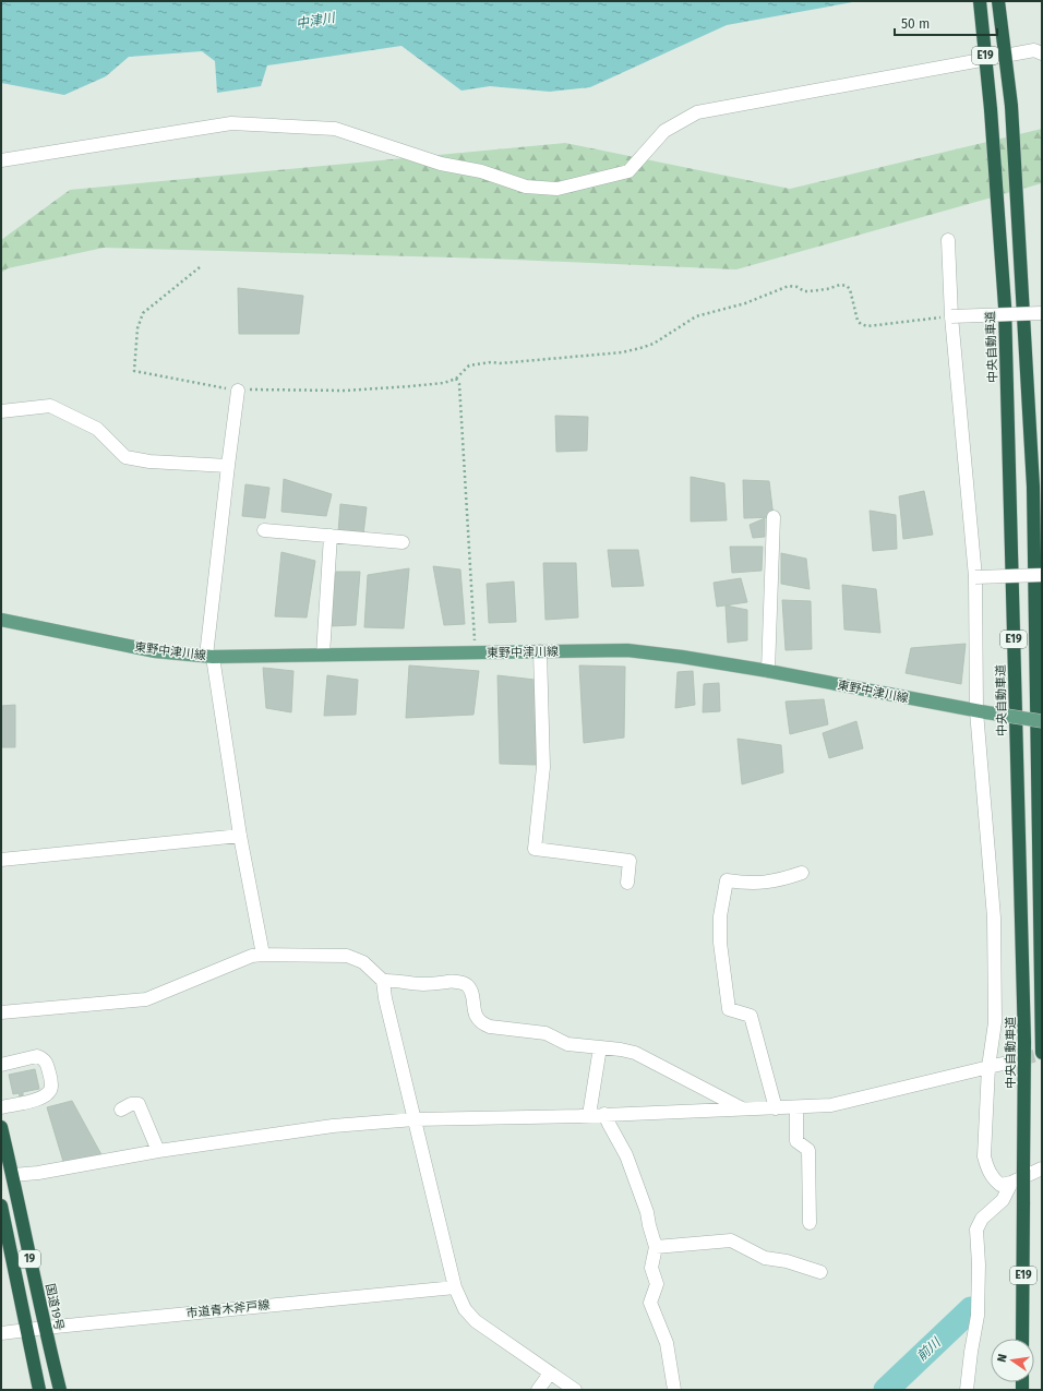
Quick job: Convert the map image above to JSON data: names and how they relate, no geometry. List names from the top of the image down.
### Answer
{
  "streets": {
    "highway": [
      "E19",
      "中央自動車道",
      "19",
      "国道19号"
    ],
    "main road": ["東野中津川線"],
    "street": ["市道青木斧戸線"]
  },
  "crossings": [
    ["19", "市道青木斧戸線"],
    ["国道19号", "市道青木斧戸線"]
  ],
  "water": ["中津川", "前川"],
  "scale_bar": "50 m",
  "north": "left"
}
